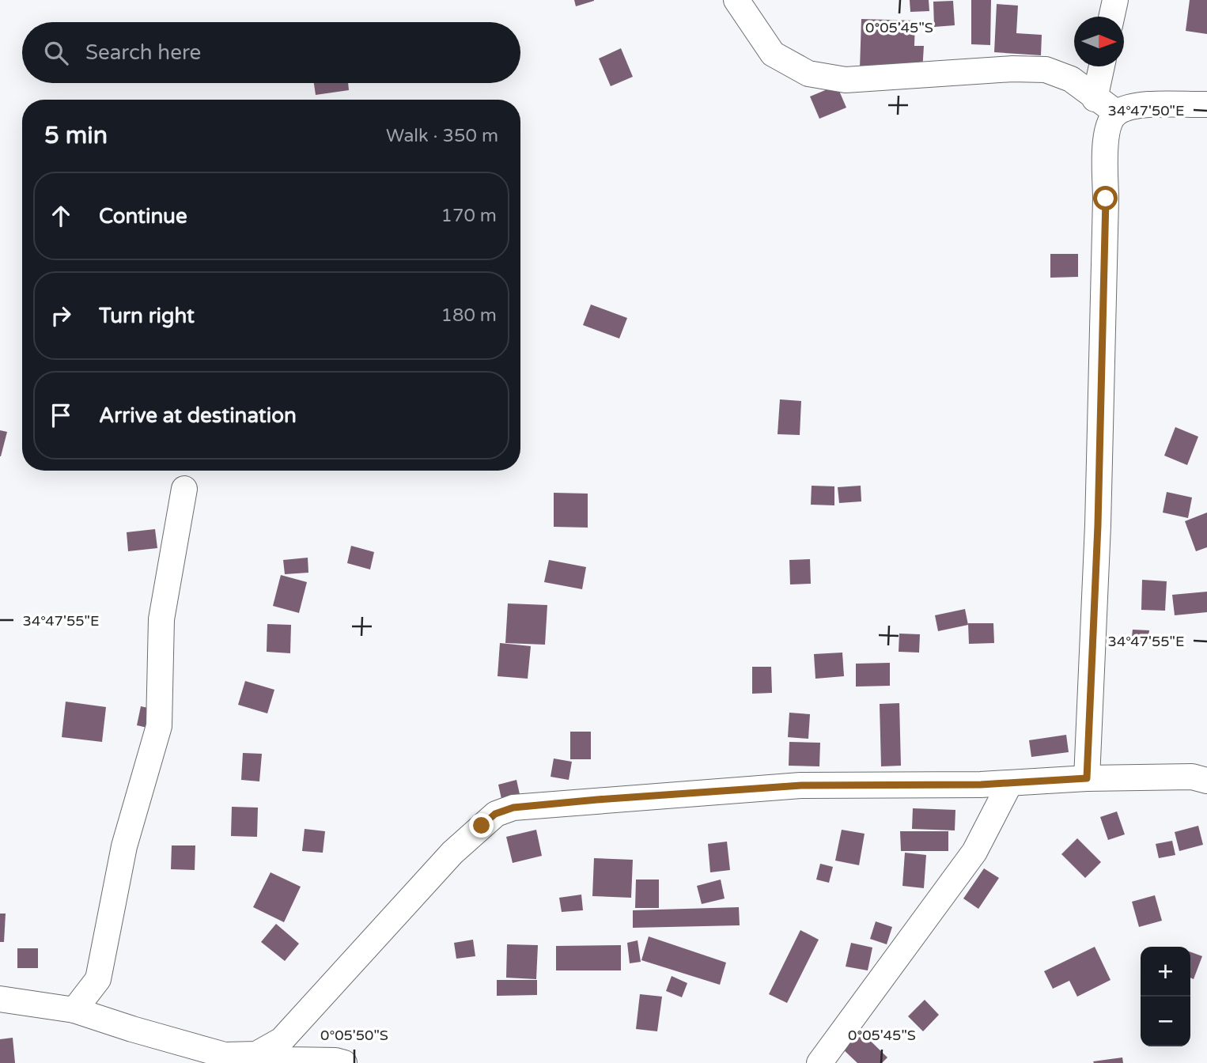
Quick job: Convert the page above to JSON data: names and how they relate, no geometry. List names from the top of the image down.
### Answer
{
  "north": "right",
  "page": {
    "search": "Search here",
    "heading": ["5 min", "Walk · 350 m"],
    "list": [
      ["Continue", "170 m"],
      ["Turn right", "180 m"],
      "Arrive at destination"
    ],
    "map_buttons": ["+", "−"]
  },
  "coordinates": [
    "0°05'45\"S",
    "34°47'50\"E",
    "34°47'55\"E",
    "0°05'50\"S"
  ]
}
